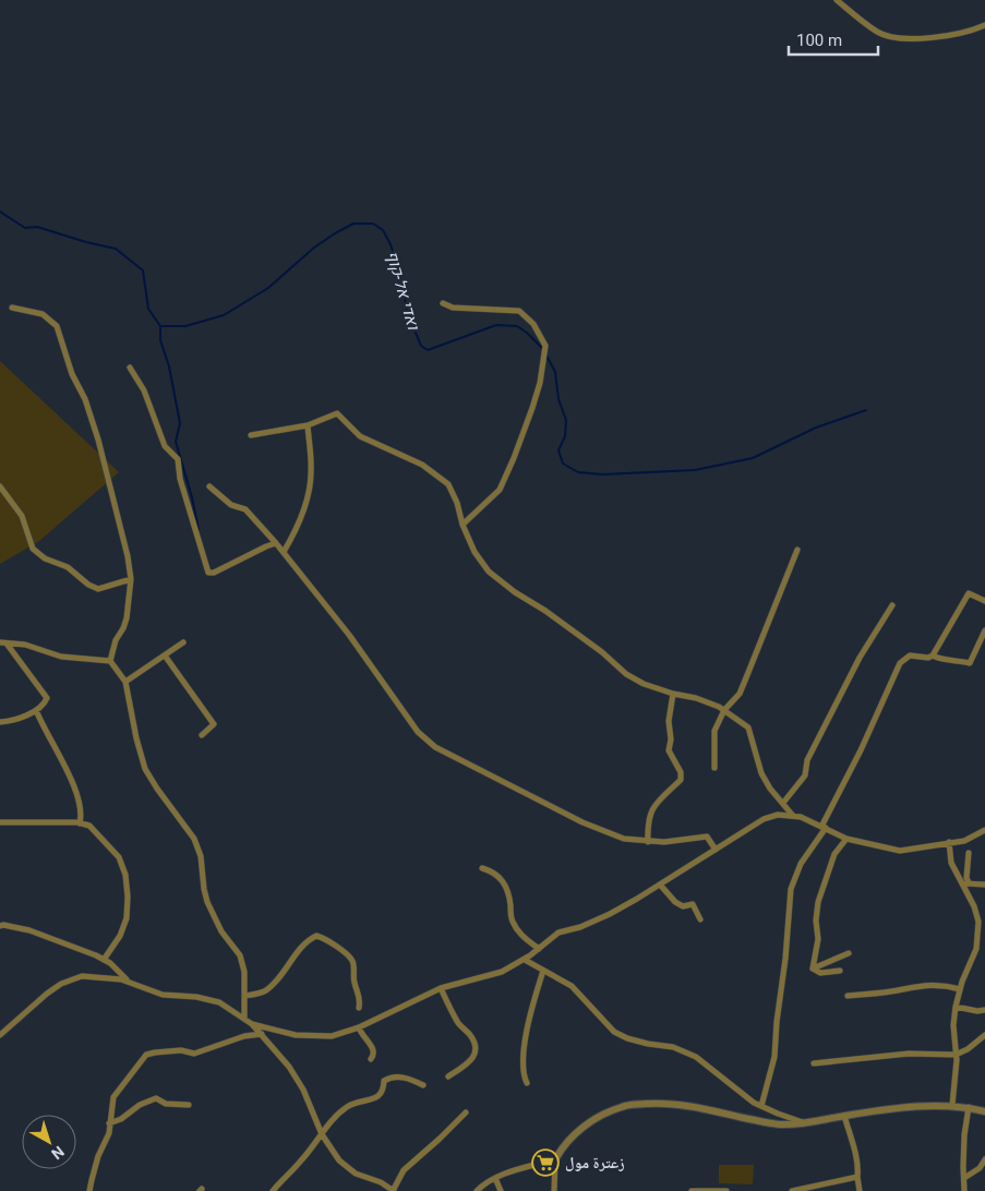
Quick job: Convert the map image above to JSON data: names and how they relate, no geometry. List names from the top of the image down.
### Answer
{
  "water": ["ואדי אל-קוף"],
  "places": {
    "supermarket": ["زعترة مول"]
  },
  "scale_bar": "100 m",
  "north": "bottom right"
}
